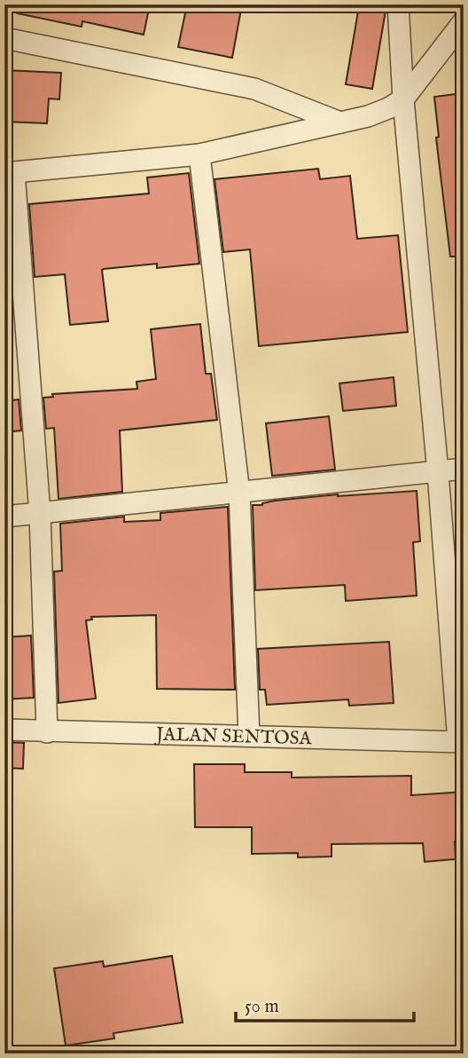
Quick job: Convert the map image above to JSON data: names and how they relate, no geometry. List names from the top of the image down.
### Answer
{
  "streets": {
    "street": ["JALAN SENTOSA"]
  },
  "scale_bar": "50 m"
}
